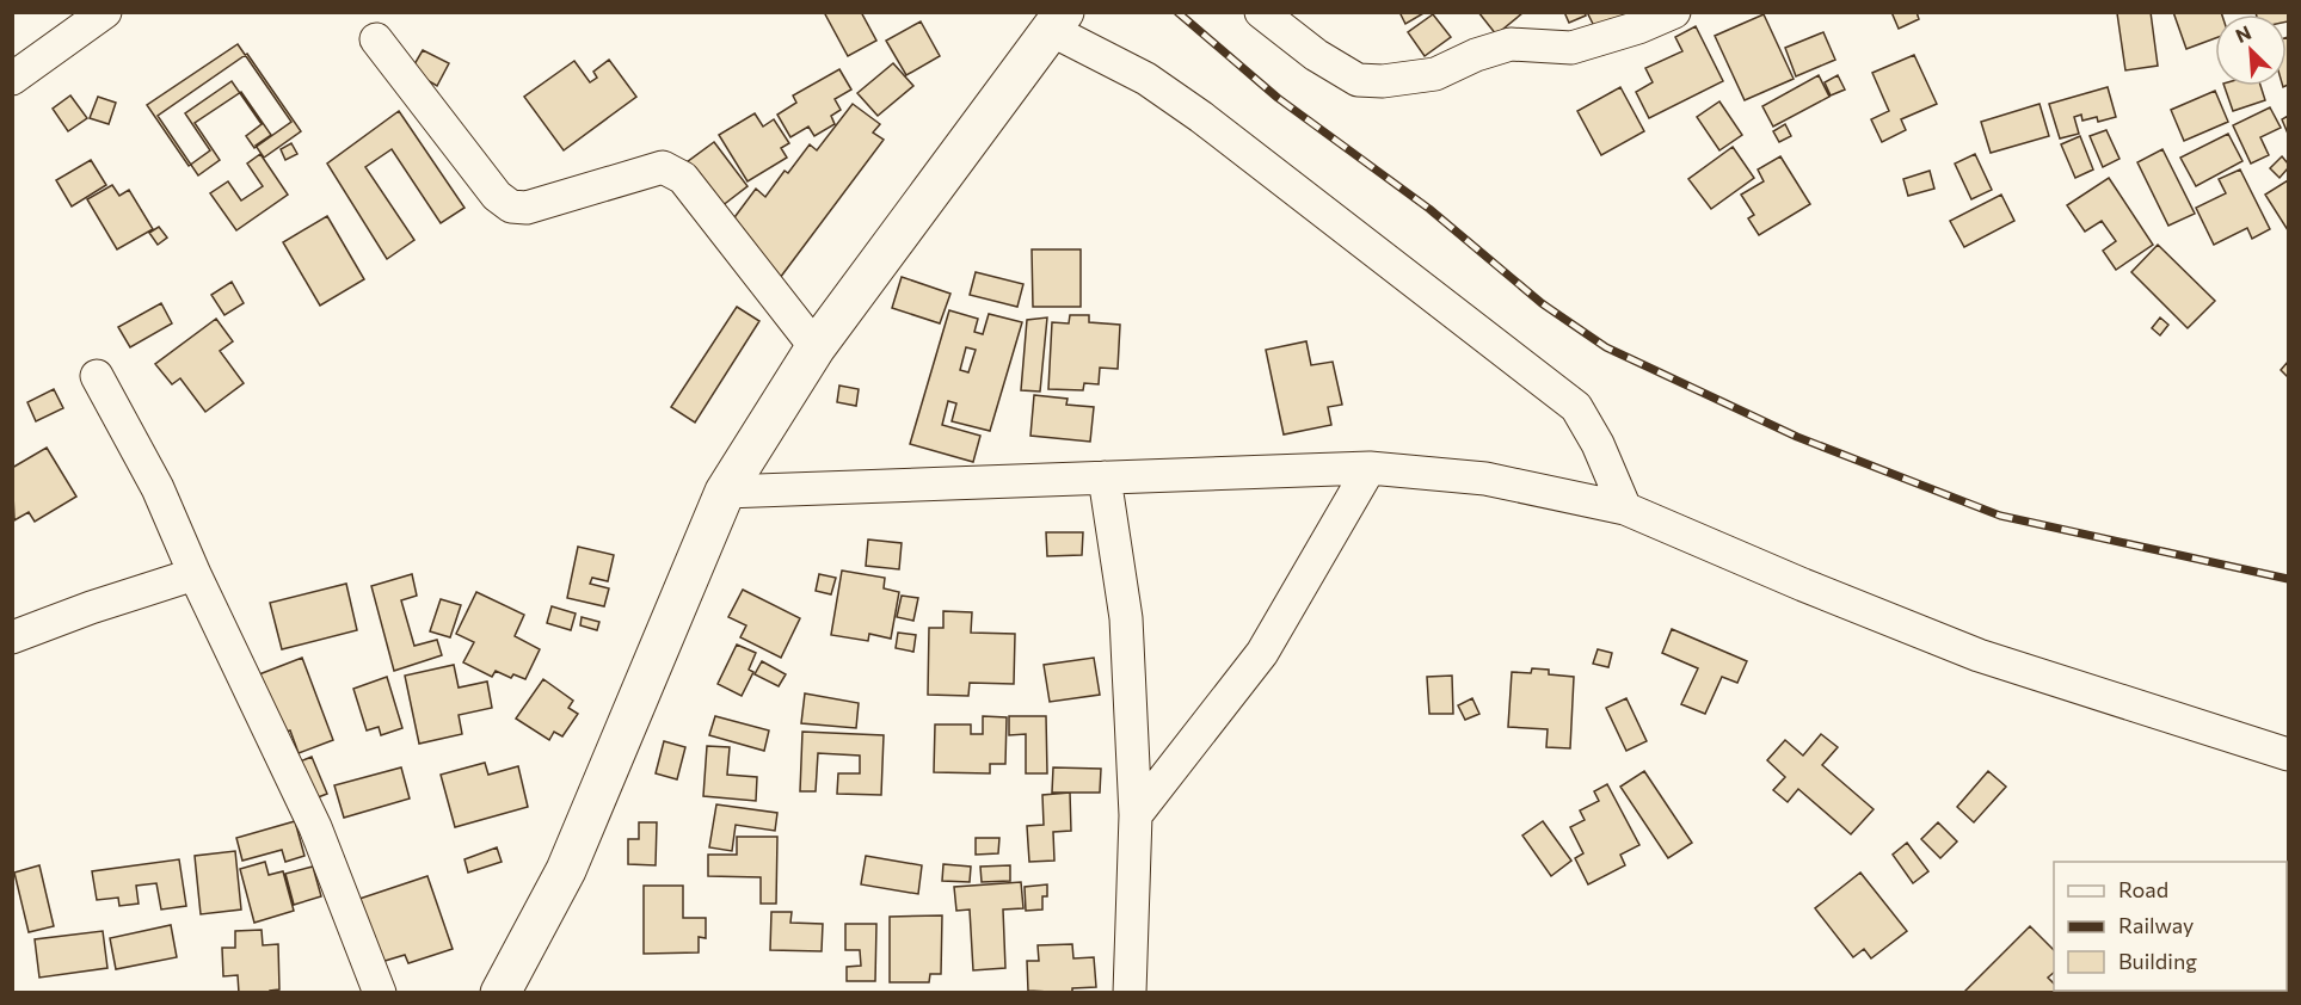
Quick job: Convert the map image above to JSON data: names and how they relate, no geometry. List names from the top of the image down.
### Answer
{
  "legend": ["Road", "Railway", "Building"],
  "north": "top left"
}
